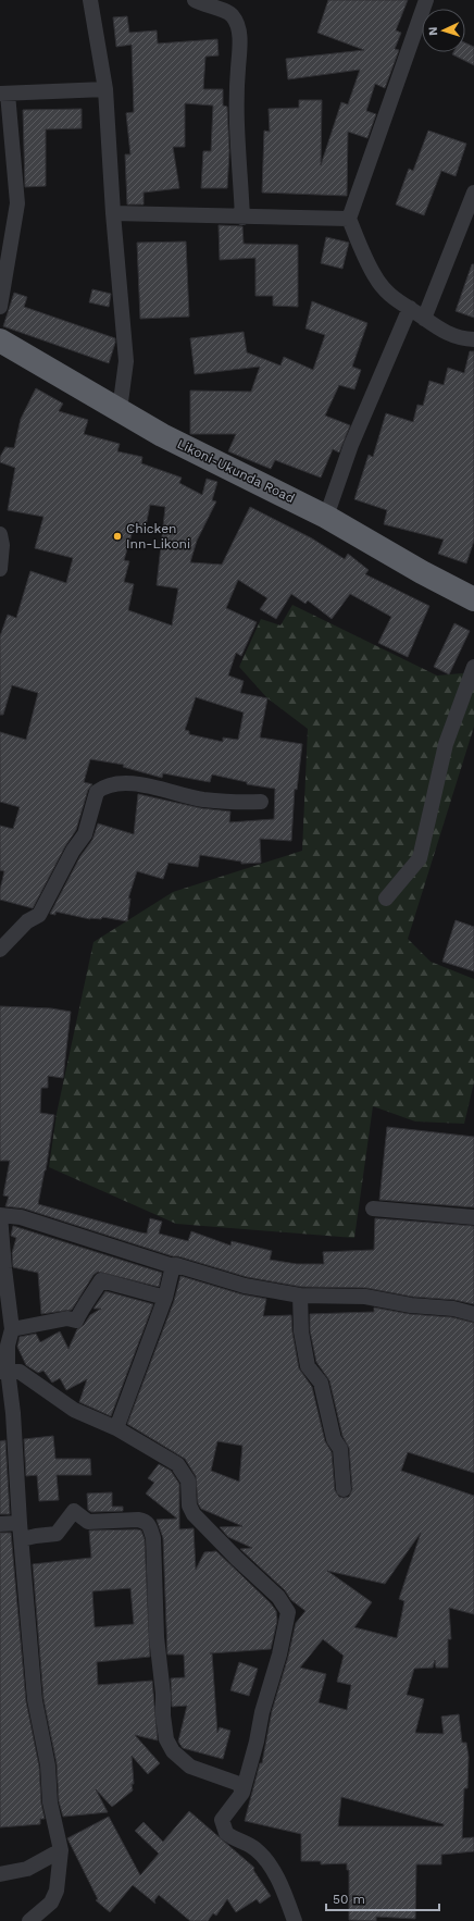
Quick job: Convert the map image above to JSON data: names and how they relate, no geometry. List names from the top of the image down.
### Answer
{
  "streets": {
    "highway": ["Likoni-Ukunda Road"]
  },
  "places": ["Chicken Inn-Likoni"],
  "scale_bar": "50 m",
  "north": "left"
}
